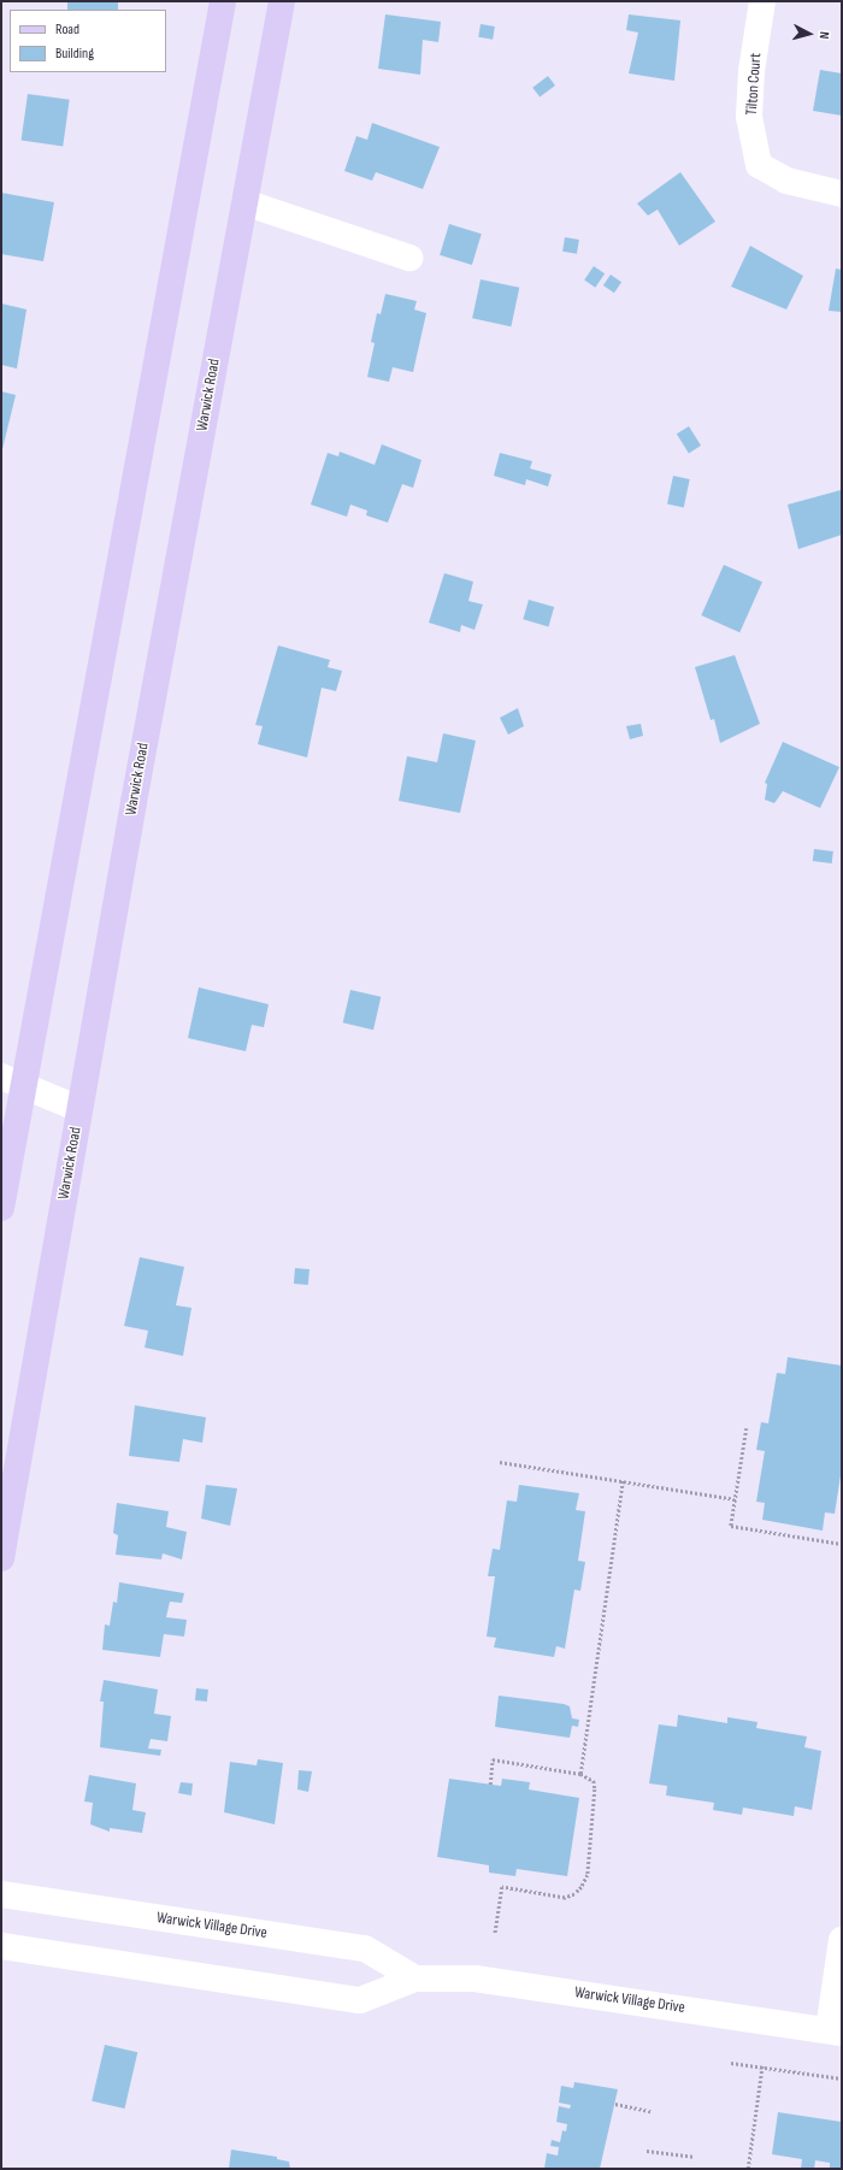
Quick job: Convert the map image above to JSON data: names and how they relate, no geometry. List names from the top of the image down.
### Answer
{
  "streets": {
    "main road": ["Warwick Road"],
    "street": ["Tilton Court", "Warwick Village Drive"]
  },
  "legend": ["Road", "Building"],
  "north": "right"
}
